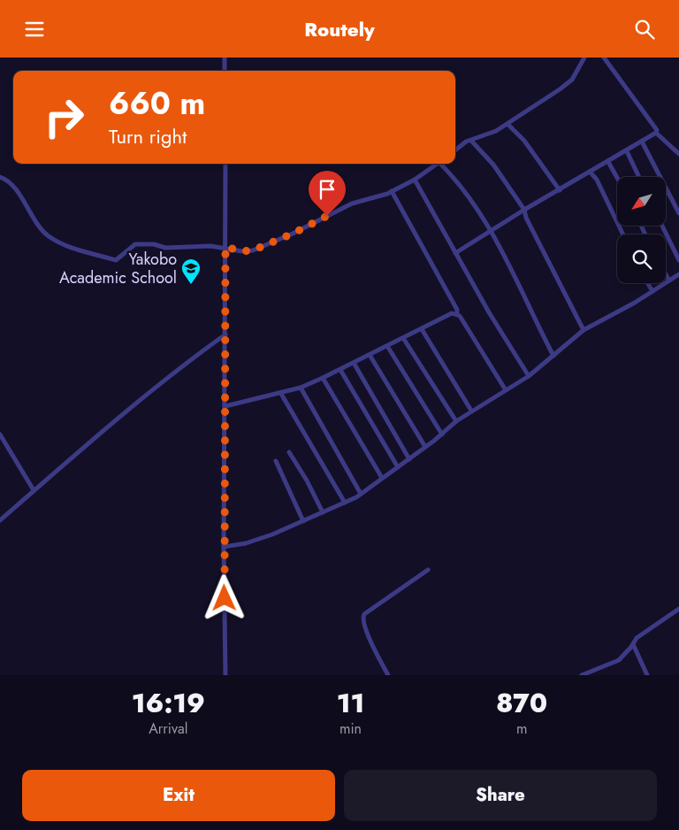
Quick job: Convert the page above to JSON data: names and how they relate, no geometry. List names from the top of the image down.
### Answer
{
  "places": {
    "school or university": ["Yakobo Academic School"]
  },
  "north": "bottom left",
  "page": {
    "header": "Routely",
    "turn": ["660 m", "Turn right"],
    "eta": [
      "16:19",
      "Arrival",
      "11",
      "min",
      "870",
      "m"
    ],
    "buttons": ["Exit", "Share"]
  }
}
